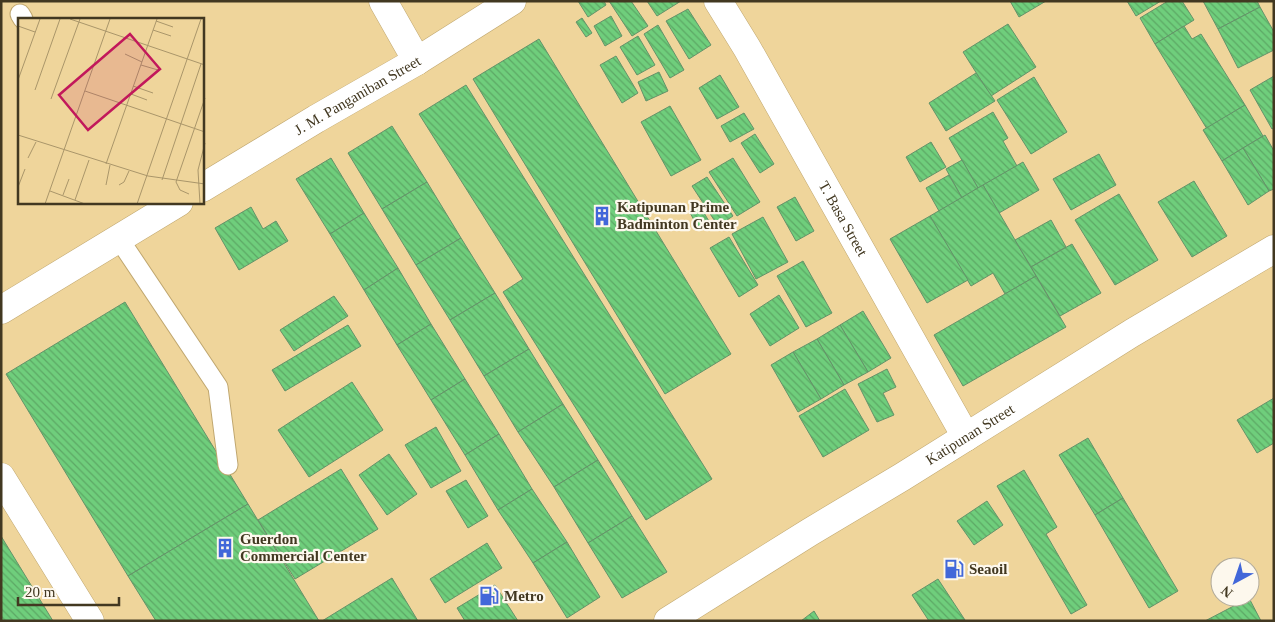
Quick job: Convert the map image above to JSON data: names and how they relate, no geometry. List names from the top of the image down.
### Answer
{
  "streets": {
    "street": ["J. M. Panganiban Street", "T. Basa Street", "Katipunan Street"]
  },
  "crossings": [
    ["T. Basa Street", "Katipunan Street"]
  ],
  "places": {
    "building": ["Katipunan Prime Badminton Center", "Guerdon Commercial Center"],
    "fuel station": ["Seaoil", "Metro"]
  },
  "scale_bar": "20 m",
  "north": "bottom left"
}
